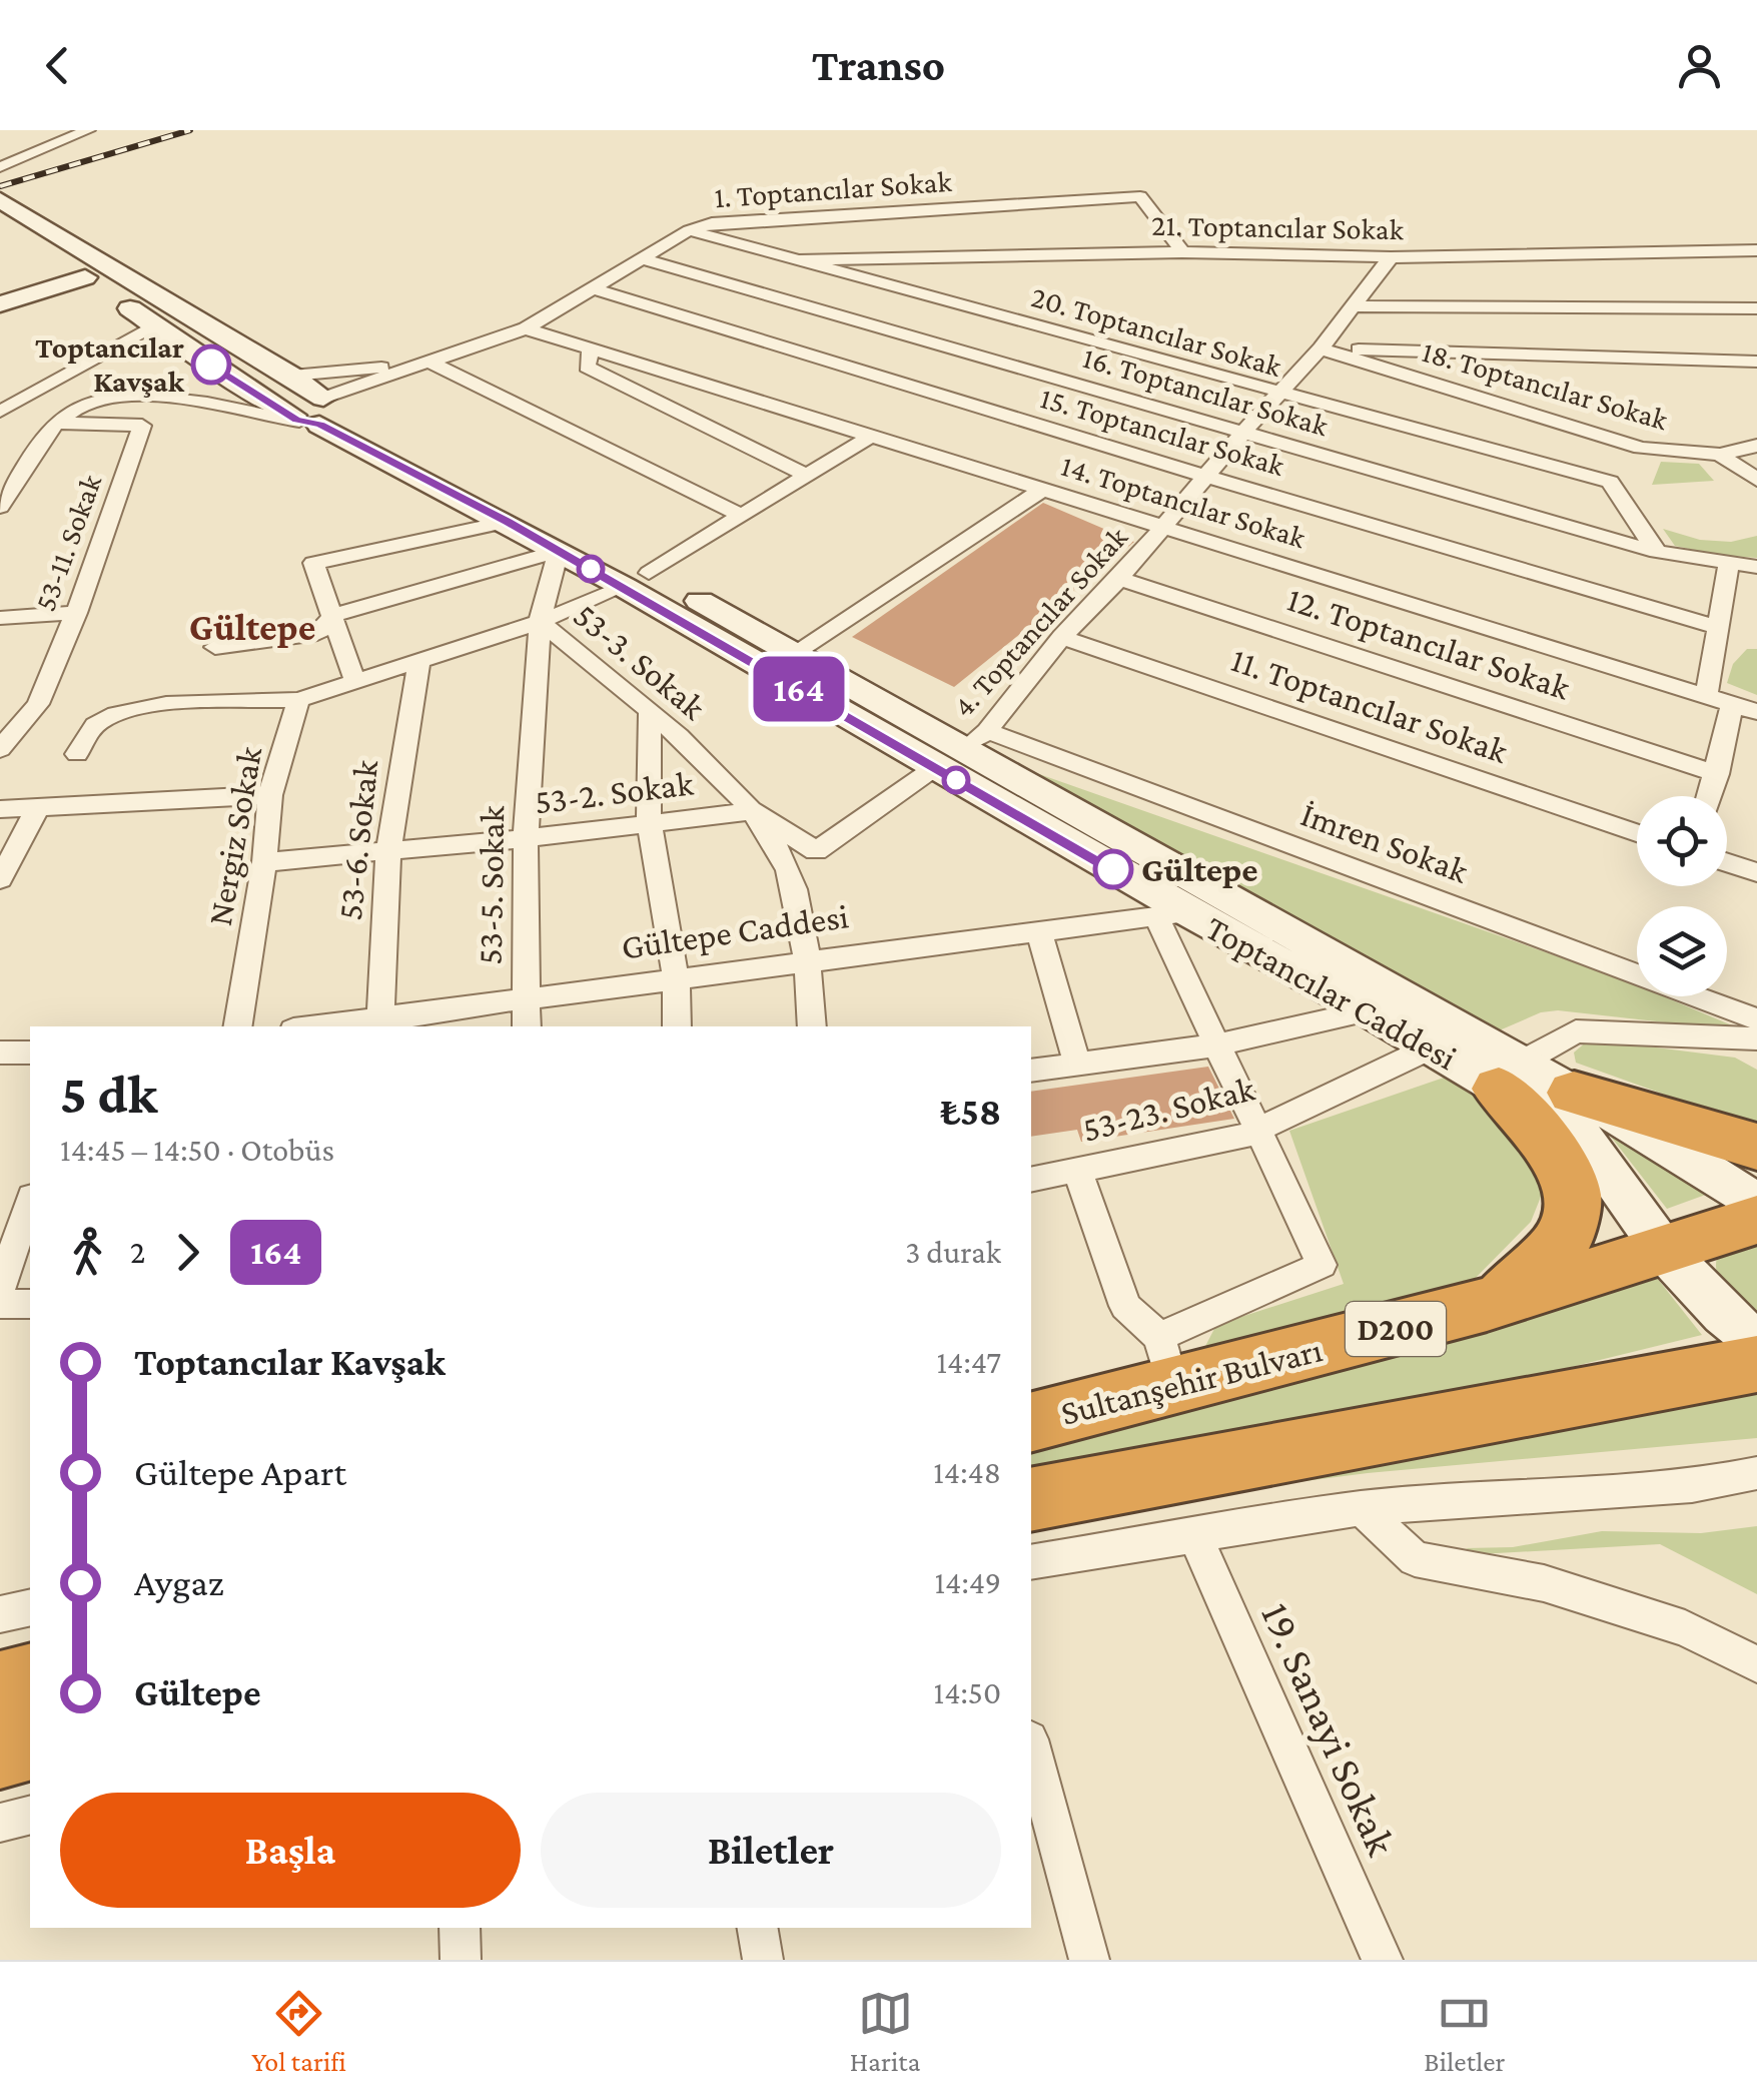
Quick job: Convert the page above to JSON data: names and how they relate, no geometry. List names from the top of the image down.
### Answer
{
  "streets": {
    "highway": ["D200", "Sultanşehir Bulvarı"],
    "street": [
      "1. Toptancılar Sokak",
      "21. Toptancılar Sokak",
      "20. Toptancılar Sokak",
      "18. Toptancılar Sokak",
      "16. Toptancılar Sokak",
      "15. Toptancılar Sokak",
      "14. Toptancılar Sokak",
      "53-11. Sokak",
      "4. Toptancılar Sokak",
      "12. Toptancılar Sokak",
      "53-3. Sokak",
      "11. Toptancılar Sokak",
      "53-2. Sokak",
      "Nergiz Sokak",
      "53-6. Sokak",
      "İmren Sokak",
      "53-5. Sokak",
      "Gültepe Caddesi",
      "Toptancılar Caddesi",
      "53-23. Sokak",
      "19. Sanayi Sokak"
    ]
  },
  "crossings": [
    ["1. Toptancılar Sokak", "21. Toptancılar Sokak"],
    ["1. Toptancılar Sokak", "20. Toptancılar Sokak"],
    ["1. Toptancılar Sokak", "16. Toptancılar Sokak"],
    ["1. Toptancılar Sokak", "15. Toptancılar Sokak"],
    ["1. Toptancılar Sokak", "14. Toptancılar Sokak"],
    ["1. Toptancılar Sokak", "Toptancılar Caddesi"],
    ["21. Toptancılar Sokak", "20. Toptancılar Sokak"],
    ["21. Toptancılar Sokak", "4. Toptancılar Sokak"],
    ["20. Toptancılar Sokak", "4. Toptancılar Sokak"],
    ["18. Toptancılar Sokak", "4. Toptancılar Sokak"],
    ["16. Toptancılar Sokak", "4. Toptancılar Sokak"],
    ["15. Toptancılar Sokak", "4. Toptancılar Sokak"],
    ["14. Toptancılar Sokak", "4. Toptancılar Sokak"],
    ["4. Toptancılar Sokak", "12. Toptancılar Sokak"],
    ["4. Toptancılar Sokak", "11. Toptancılar Sokak"],
    ["4. Toptancılar Sokak", "İmren Sokak"],
    ["4. Toptancılar Sokak", "Toptancılar Caddesi"],
    ["53-3. Sokak", "53-2. Sokak"],
    ["53-3. Sokak", "53-5. Sokak"],
    ["53-3. Sokak", "Gültepe Caddesi"],
    ["53-3. Sokak", "Toptancılar Caddesi"],
    ["53-2. Sokak", "Nergiz Sokak"],
    ["53-2. Sokak", "53-6. Sokak"],
    ["53-2. Sokak", "53-5. Sokak"],
    ["53-6. Sokak", "Gültepe Caddesi"],
    ["İmren Sokak", "Toptancılar Caddesi"],
    ["53-5. Sokak", "Gültepe Caddesi"],
    ["Gültepe Caddesi", "Toptancılar Caddesi"],
    ["Toptancılar Caddesi", "53-23. Sokak"],
    ["Toptancılar Caddesi", "Sultanşehir Bulvarı"]
  ],
  "districts": ["Gültepe"],
  "places": ["Toptancılar Kavşak", "Gültepe"],
  "lines": ["bus line 164"],
  "page": {
    "header": "Transo",
    "on_map": "164",
    "heading": ["5 dk", "14:45 – 14:50 · Otobüs", "₺58"],
    "legs": ["2", "164", "3 durak"],
    "list": [
      {
        "name": "Toptancılar Kavşak",
        "value": "14:47"
      },
      {
        "name": "Gültepe Apart",
        "value": "14:48"
      },
      {
        "name": "Aygaz",
        "value": "14:49"
      },
      {
        "name": "Gültepe",
        "value": "14:50"
      }
    ],
    "buttons": ["Başla", "Biletler"],
    "tabs": ["Yol tarifi", "Harita", "Biletler"]
  }
}
